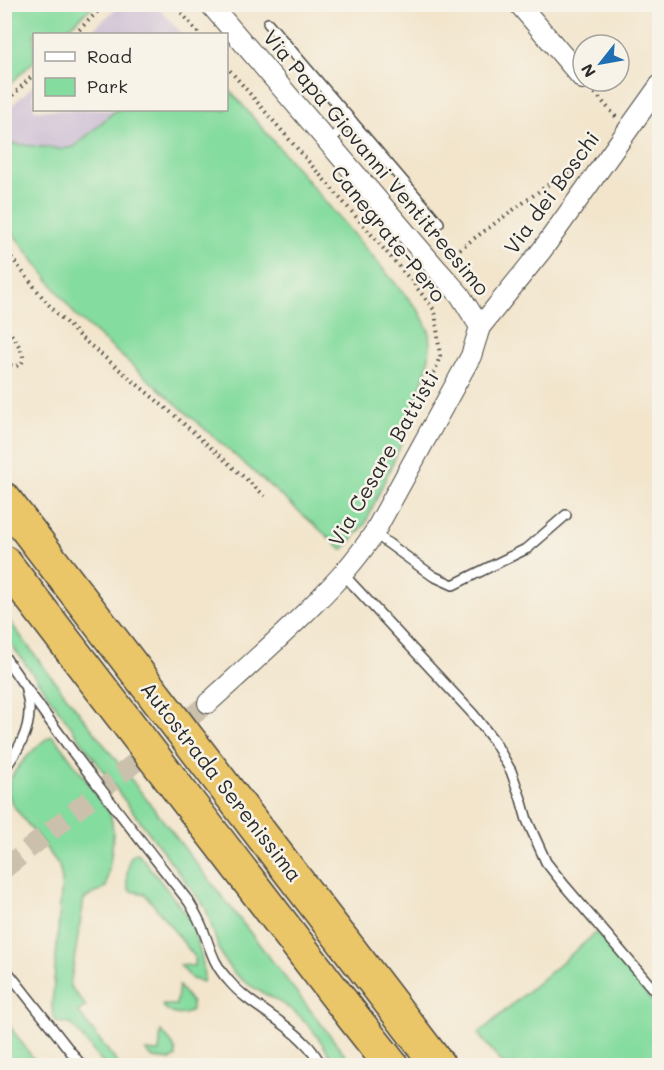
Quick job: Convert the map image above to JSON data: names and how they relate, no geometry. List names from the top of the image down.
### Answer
{
  "streets": {
    "highway": ["Autostrada Serenissima"],
    "street": ["Via Papa Giovanni Ventitreesimo", "Via dei Boschi", "Via Cesare Battisti"],
    "path": ["Canegrate-Pero"]
  },
  "crossings": [
    ["Via Papa Giovanni Ventitreesimo", "Via dei Boschi"],
    ["Via Papa Giovanni Ventitreesimo", "Via Cesare Battisti"],
    ["Via dei Boschi", "Via Cesare Battisti"]
  ],
  "legend": ["Road", "Park"],
  "north": "bottom left"
}
